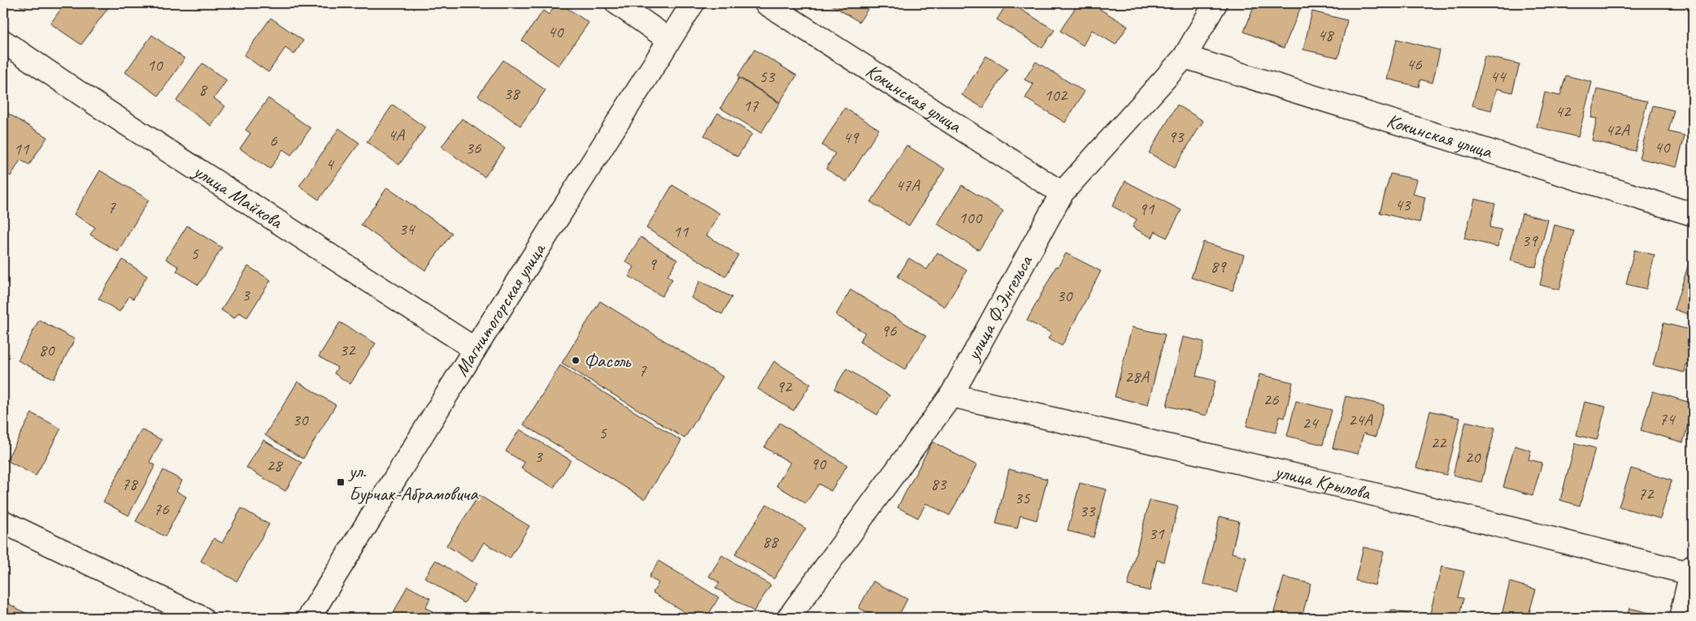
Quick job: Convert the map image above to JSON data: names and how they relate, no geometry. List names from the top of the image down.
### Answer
{
  "streets": {
    "street": [
      "Кокинская улица",
      "улица Майкова",
      "улица Ф.Энгельса",
      "Магнитогорская улица",
      "улица Крылова"
    ]
  },
  "crossings": [
    ["Кокинская улица", "улица Ф.Энгельса"],
    ["улица Майкова", "Магнитогорская улица"],
    ["улица Ф.Энгельса", "улица Крылова"]
  ],
  "places": {
    "other": ["Фасоль"],
    "transit": ["ул. Бурчак-Абрамовича"]
  },
  "house_numbers": [
    "40",
    "48",
    "46",
    "10",
    "53",
    "44",
    "8",
    "38",
    "102",
    "17",
    "42",
    "42А",
    "4А",
    "93",
    "49",
    "6",
    "40",
    "36",
    "11",
    "4",
    "47А",
    "43",
    "7",
    "91",
    "100",
    "34",
    "11",
    "39",
    "5",
    "9",
    "89",
    "3",
    "30",
    "96",
    "80",
    "32",
    "7",
    "28А",
    "92",
    "26",
    "74",
    "30",
    "24А",
    "24",
    "5",
    "22",
    "3",
    "20",
    "90",
    "28",
    "78",
    "83",
    "72",
    "35",
    "76",
    "33",
    "31",
    "88"
  ]
}
